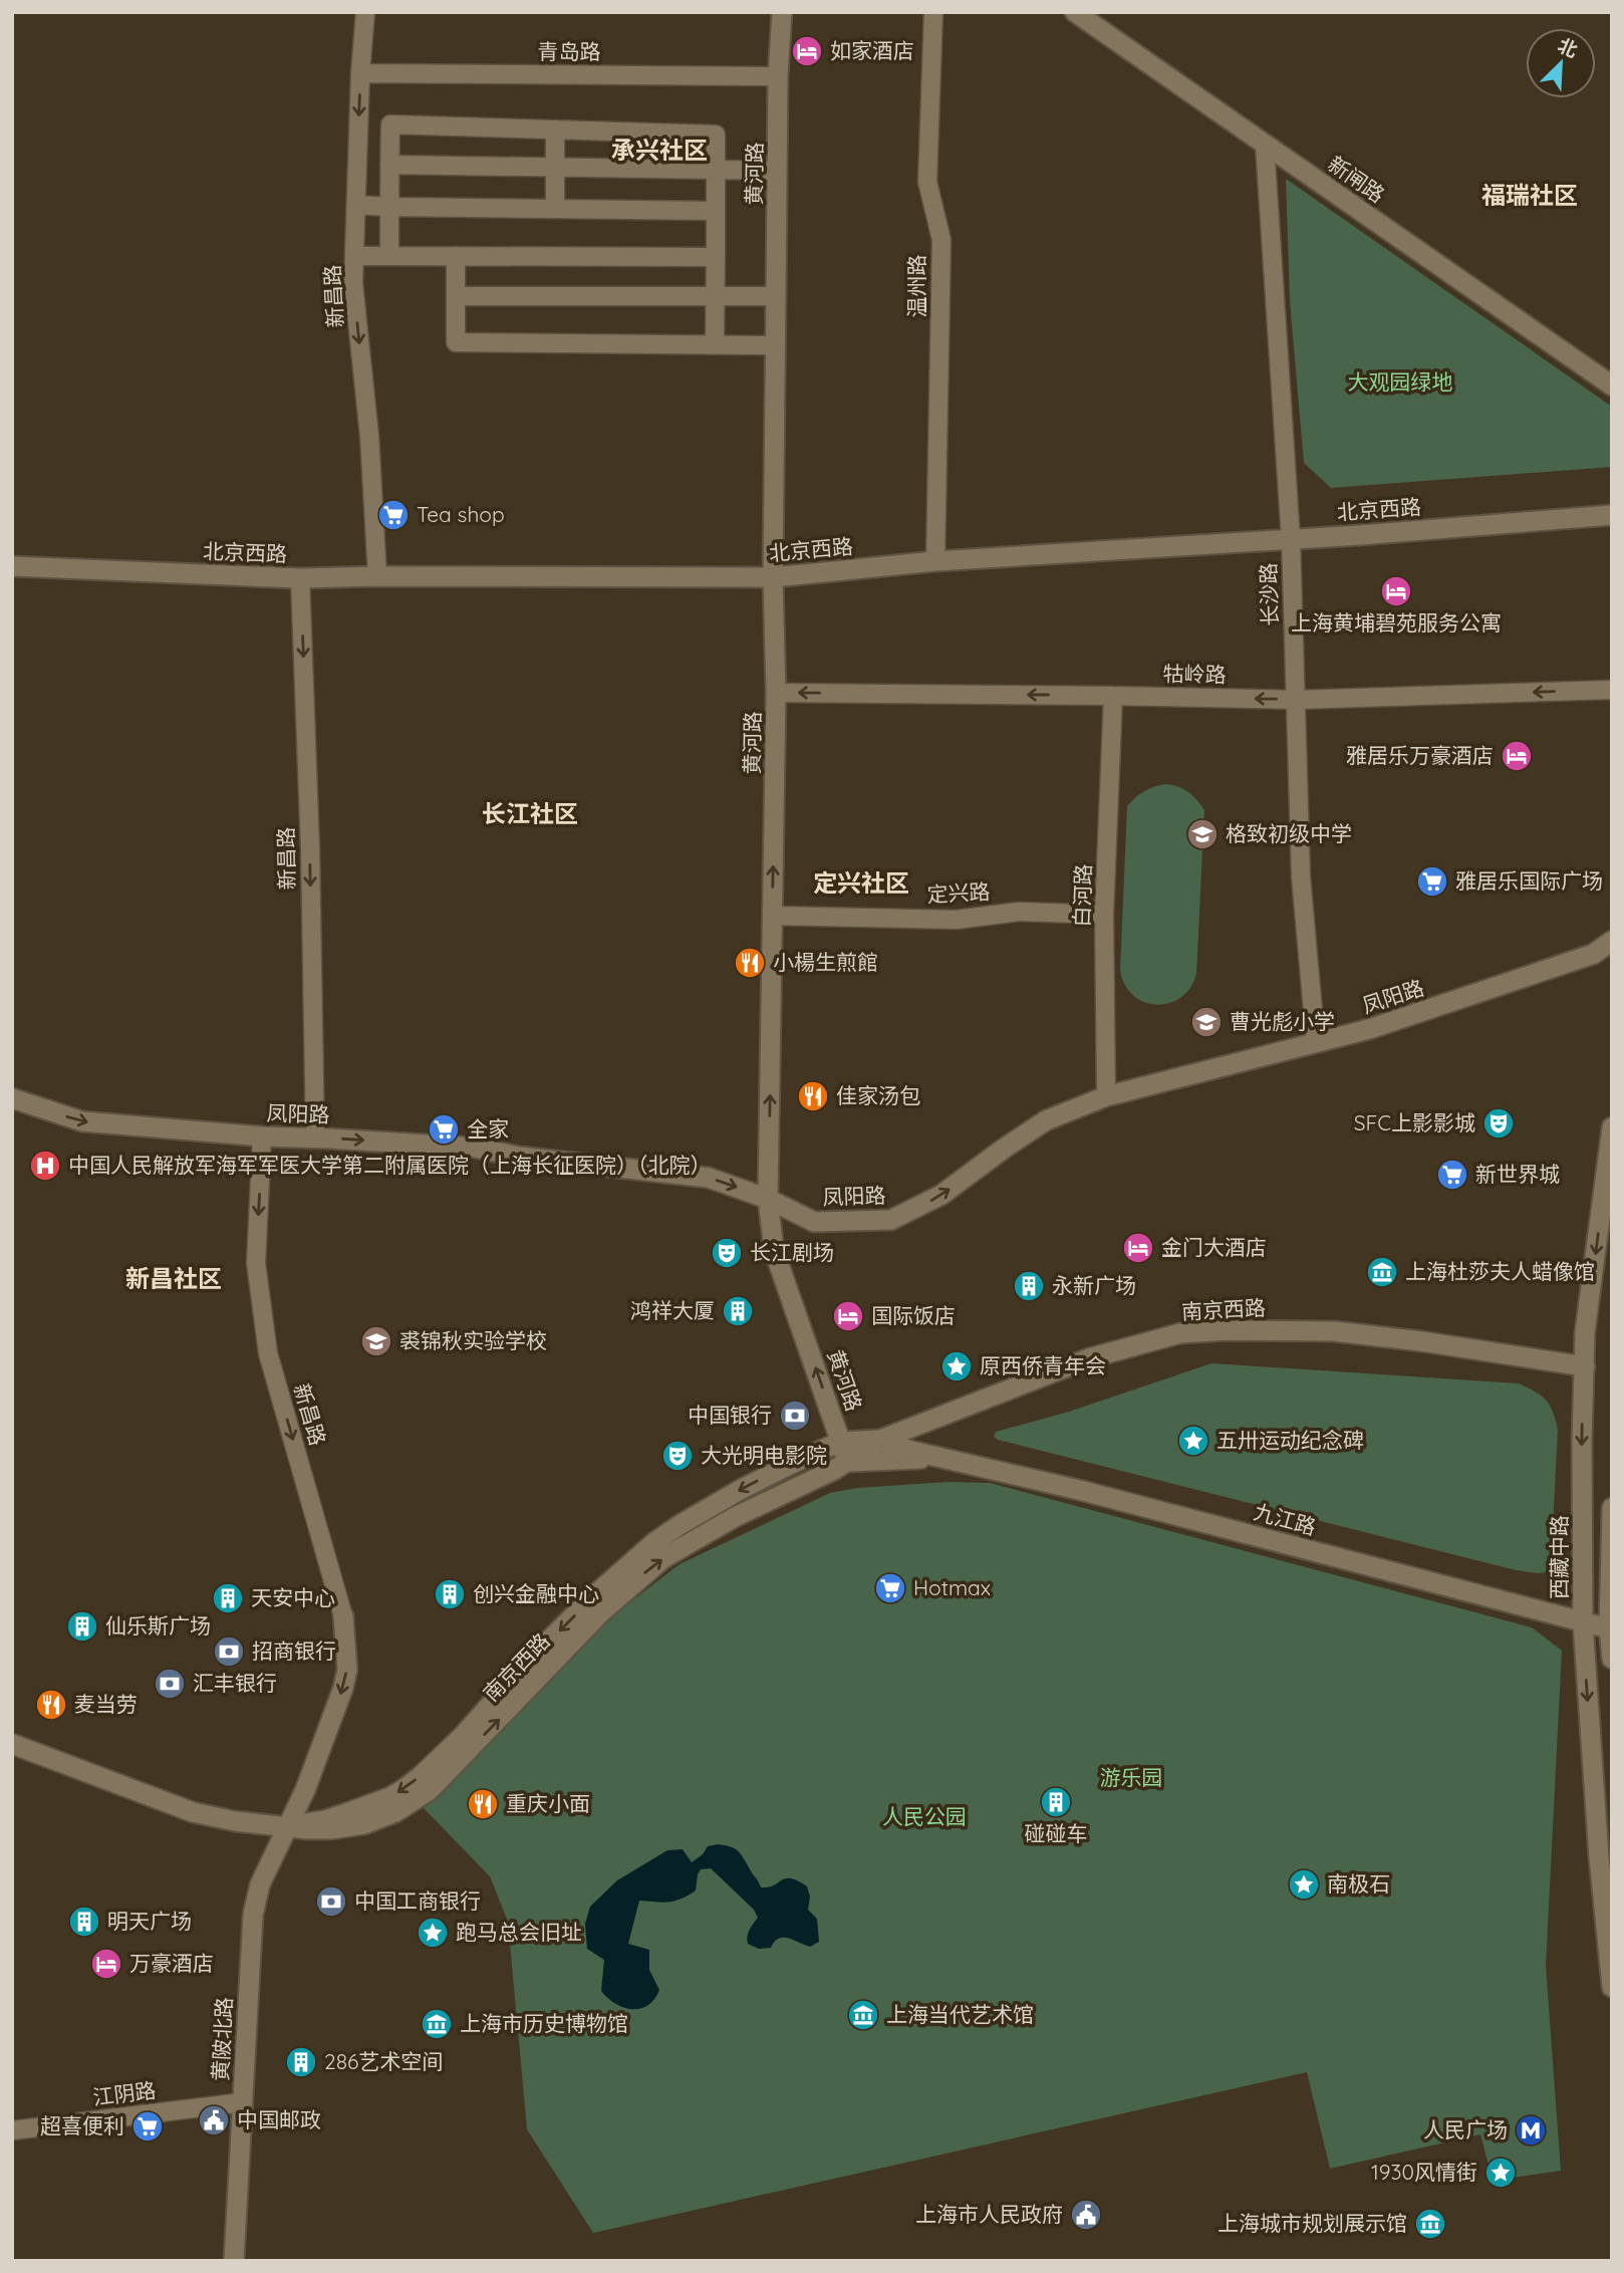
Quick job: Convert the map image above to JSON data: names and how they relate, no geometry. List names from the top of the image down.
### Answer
{
  "streets": {
    "main road": [
      "黄河路",
      "新闸路",
      "北京西路",
      "凤阳路",
      "南京西路",
      "九江路",
      "西藏中路",
      "黄陂北路"
    ],
    "street": [
      "青岛路",
      "温州路",
      "新昌路",
      "长沙路",
      "牯岭路",
      "定兴路",
      "白河路",
      "江阴路"
    ]
  },
  "crossings": [
    ["青岛路", "黄河路"],
    ["青岛路", "新昌路"],
    ["黄河路", "北京西路"],
    ["黄河路", "牯岭路"],
    ["黄河路", "定兴路"],
    ["黄河路", "凤阳路"],
    ["黄河路", "南京西路"],
    ["黄河路", "九江路"],
    ["新闸路", "长沙路"],
    ["温州路", "北京西路"],
    ["新昌路", "北京西路"],
    ["新昌路", "凤阳路"],
    ["新昌路", "黄陂北路"],
    ["北京西路", "长沙路"],
    ["长沙路", "牯岭路"],
    ["长沙路", "凤阳路"],
    ["牯岭路", "白河路"],
    ["定兴路", "白河路"],
    ["白河路", "凤阳路"],
    ["南京西路", "九江路"],
    ["南京西路", "西藏中路"],
    ["南京西路", "黄陂北路"],
    ["九江路", "西藏中路"],
    ["黄陂北路", "江阴路"]
  ],
  "one_way": [
    "黄河路",
    "新昌路",
    "牯岭路",
    "凤阳路",
    "西藏中路"
  ],
  "districts": [
    "承兴社区",
    "福瑞社区",
    "长江社区",
    "定兴社区",
    "新昌社区"
  ],
  "parks": ["大观园绿地", "游乐园", "人民公园"],
  "places": {
    "hotel": [
      "如家酒店",
      "上海黄埔碧苑服务公寓",
      "雅居乐万豪酒店",
      "金门大酒店",
      "国际饭店",
      "万豪酒店"
    ],
    "supermarket": [
      "Tea shop",
      "雅居乐国际广场",
      "全家",
      "新世界城",
      "Hotmax",
      "超喜便利"
    ],
    "school or university": ["格致初级中学", "曹光彪小学", "裘锦秋实验学校"],
    "restaurant": [
      "小楊生煎館",
      "佳家汤包",
      "麦当劳",
      "重庆小面"
    ],
    "theatre": ["SFC上影影城", "长江剧场", "大光明电影院"],
    "hospital": ["中国人民解放军海军军医大学第二附属医院（上海长征医院）（北院）"],
    "museum": [
      "上海杜莎夫人蜡像馆",
      "上海当代艺术馆",
      "上海市历史博物馆",
      "上海城市规划展示馆"
    ],
    "building": [
      "永新广场",
      "鸿祥大厦",
      "创兴金融中心",
      "天安中心",
      "仙乐斯广场",
      "碰碰车",
      "明天广场",
      "286艺术空间"
    ],
    "place": [
      "原西侨青年会",
      "五卅运动纪念碑",
      "南极石",
      "跑马总会旧址",
      "1930风情街"
    ],
    "bank": [
      "中国银行",
      "招商银行",
      "汇丰银行",
      "中国工商银行"
    ],
    "public building": ["中国邮政", "上海市人民政府"],
    "metro station": ["人民广场"]
  },
  "north": "top right"
}
